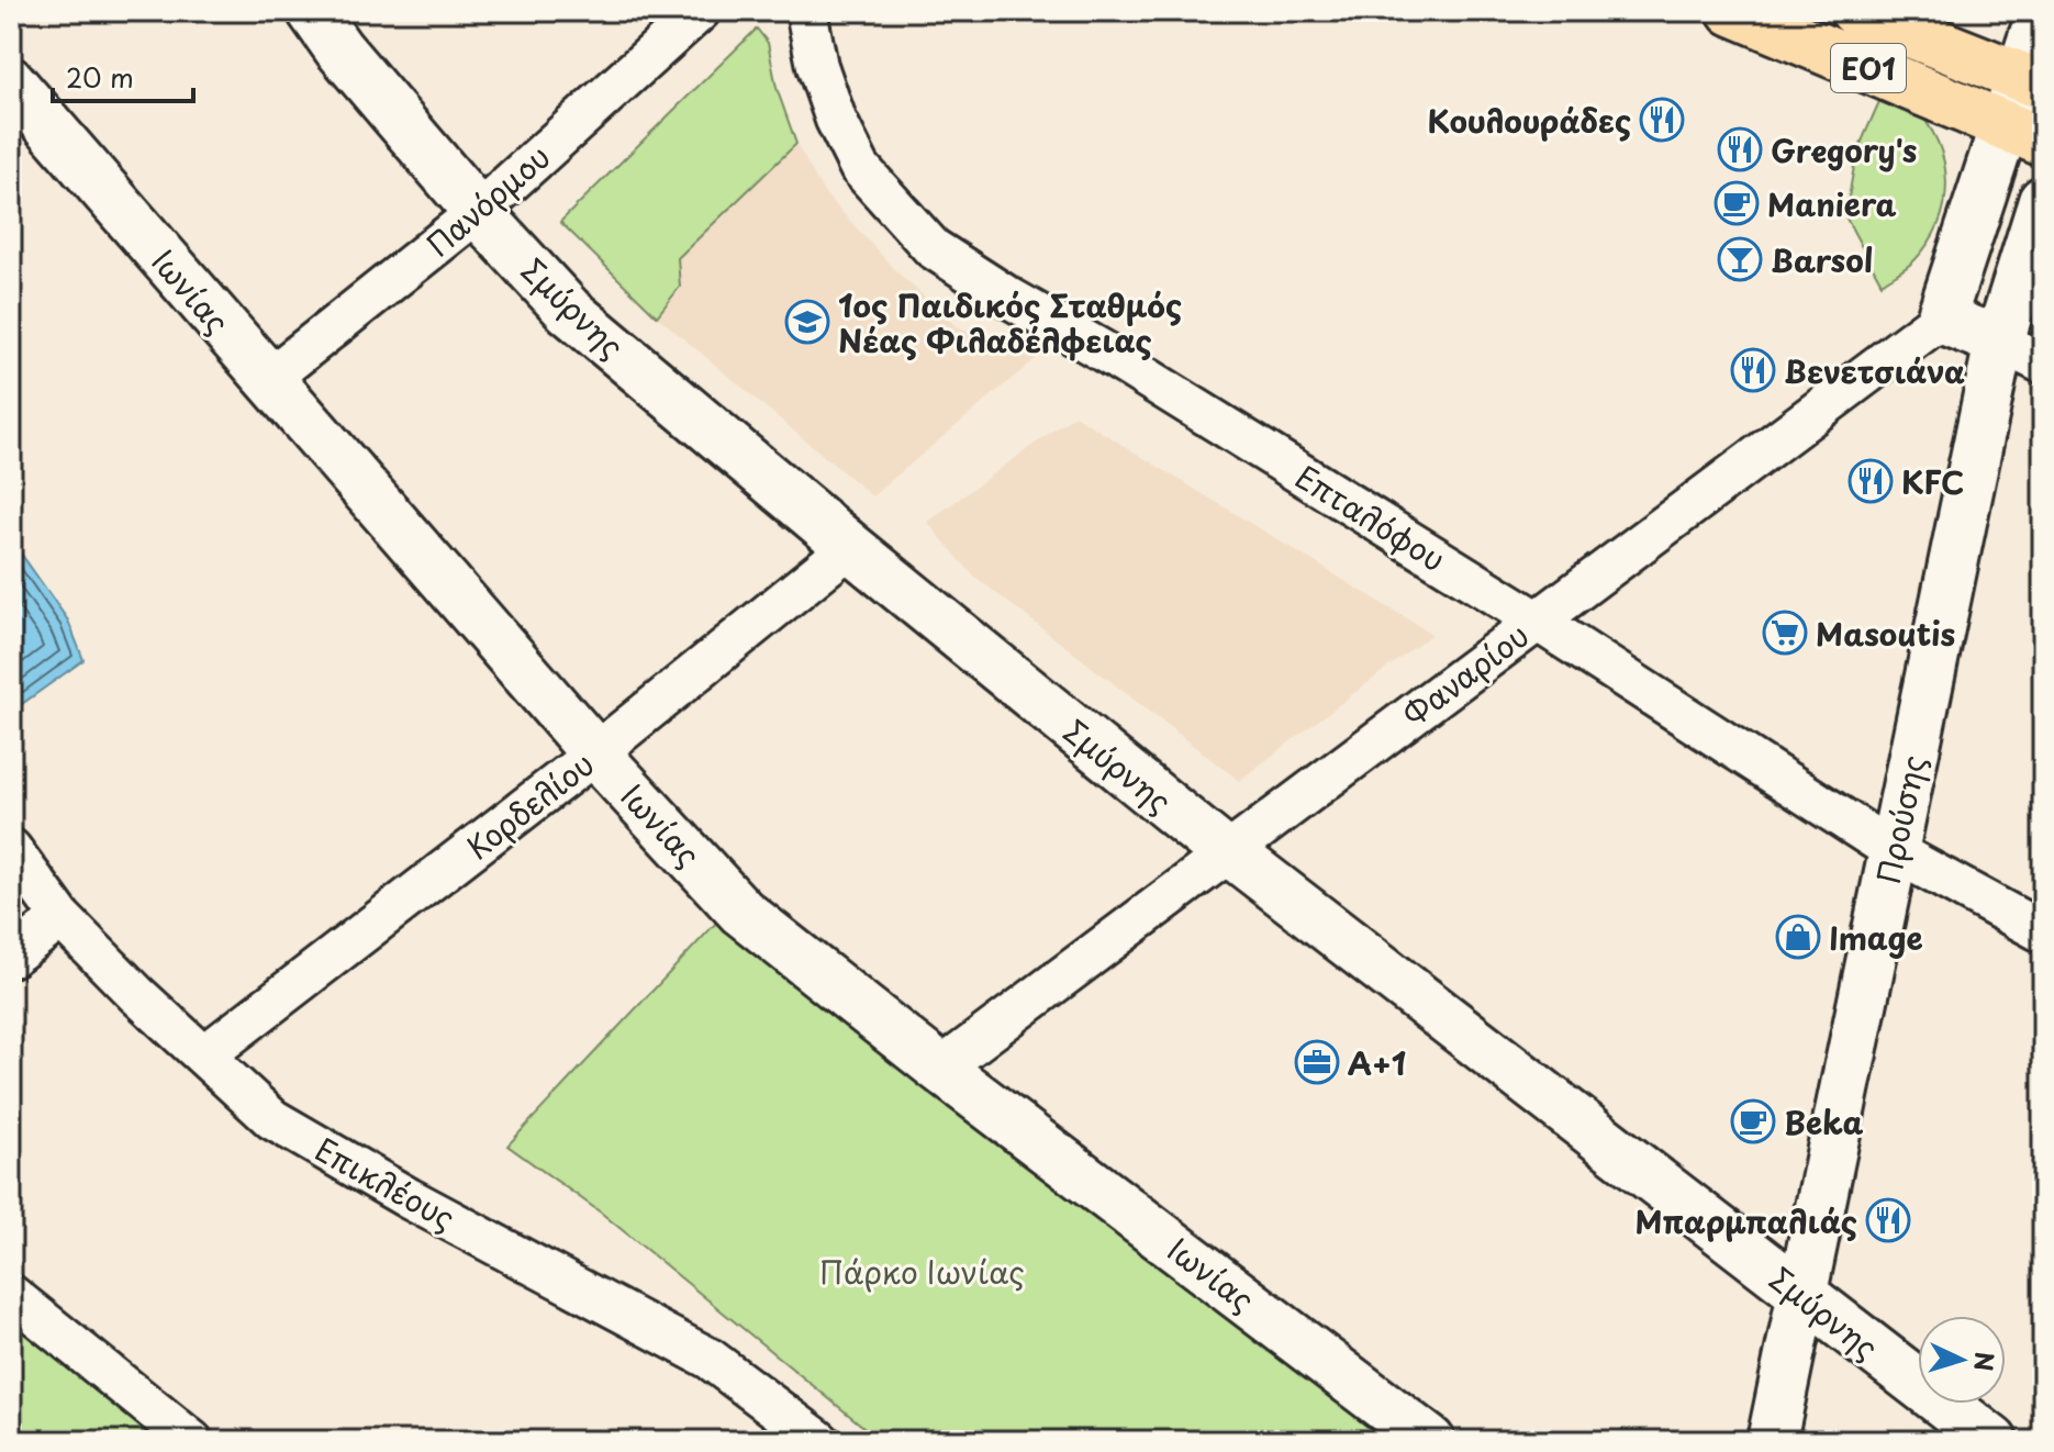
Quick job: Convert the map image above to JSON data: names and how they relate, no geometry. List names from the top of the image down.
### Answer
{
  "streets": {
    "main road": ["ΕΟ1"],
    "street": [
      "Πανόρμου",
      "Ιωνίας",
      "Σμύρνης",
      "Επταλόφου",
      "Φαναρίου",
      "Κορδελίου",
      "Προύσης",
      "Επικλέους"
    ]
  },
  "crossings": [
    ["Πανόρμου", "Ιωνίας"],
    ["Πανόρμου", "Σμύρνης"],
    ["Ιωνίας", "Φαναρίου"],
    ["Ιωνίας", "Κορδελίου"],
    ["Σμύρνης", "Φαναρίου"],
    ["Σμύρνης", "Κορδελίου"],
    ["Σμύρνης", "Προύσης"],
    ["Επταλόφου", "Φαναρίου"],
    ["Επταλόφου", "Προύσης"],
    ["Κορδελίου", "Επικλέους"]
  ],
  "parks": ["Πάρκο Ιωνίας"],
  "places": {
    "restaurant": [
      "Κουλουράδες",
      "Gregory's",
      "Βενετσιάνα",
      "KFC",
      "Μπαρμπαλιάς"
    ],
    "cafe": ["Maniera", "Beka"],
    "bar": ["Barsol"],
    "school or university": ["1ος Παιδικός Σταθμός Νέας Φιλαδέλφειας"],
    "supermarket": ["Masoutis"],
    "shop": ["Image"],
    "office": ["A+1"]
  },
  "scale_bar": "20 m",
  "north": "right"
}
